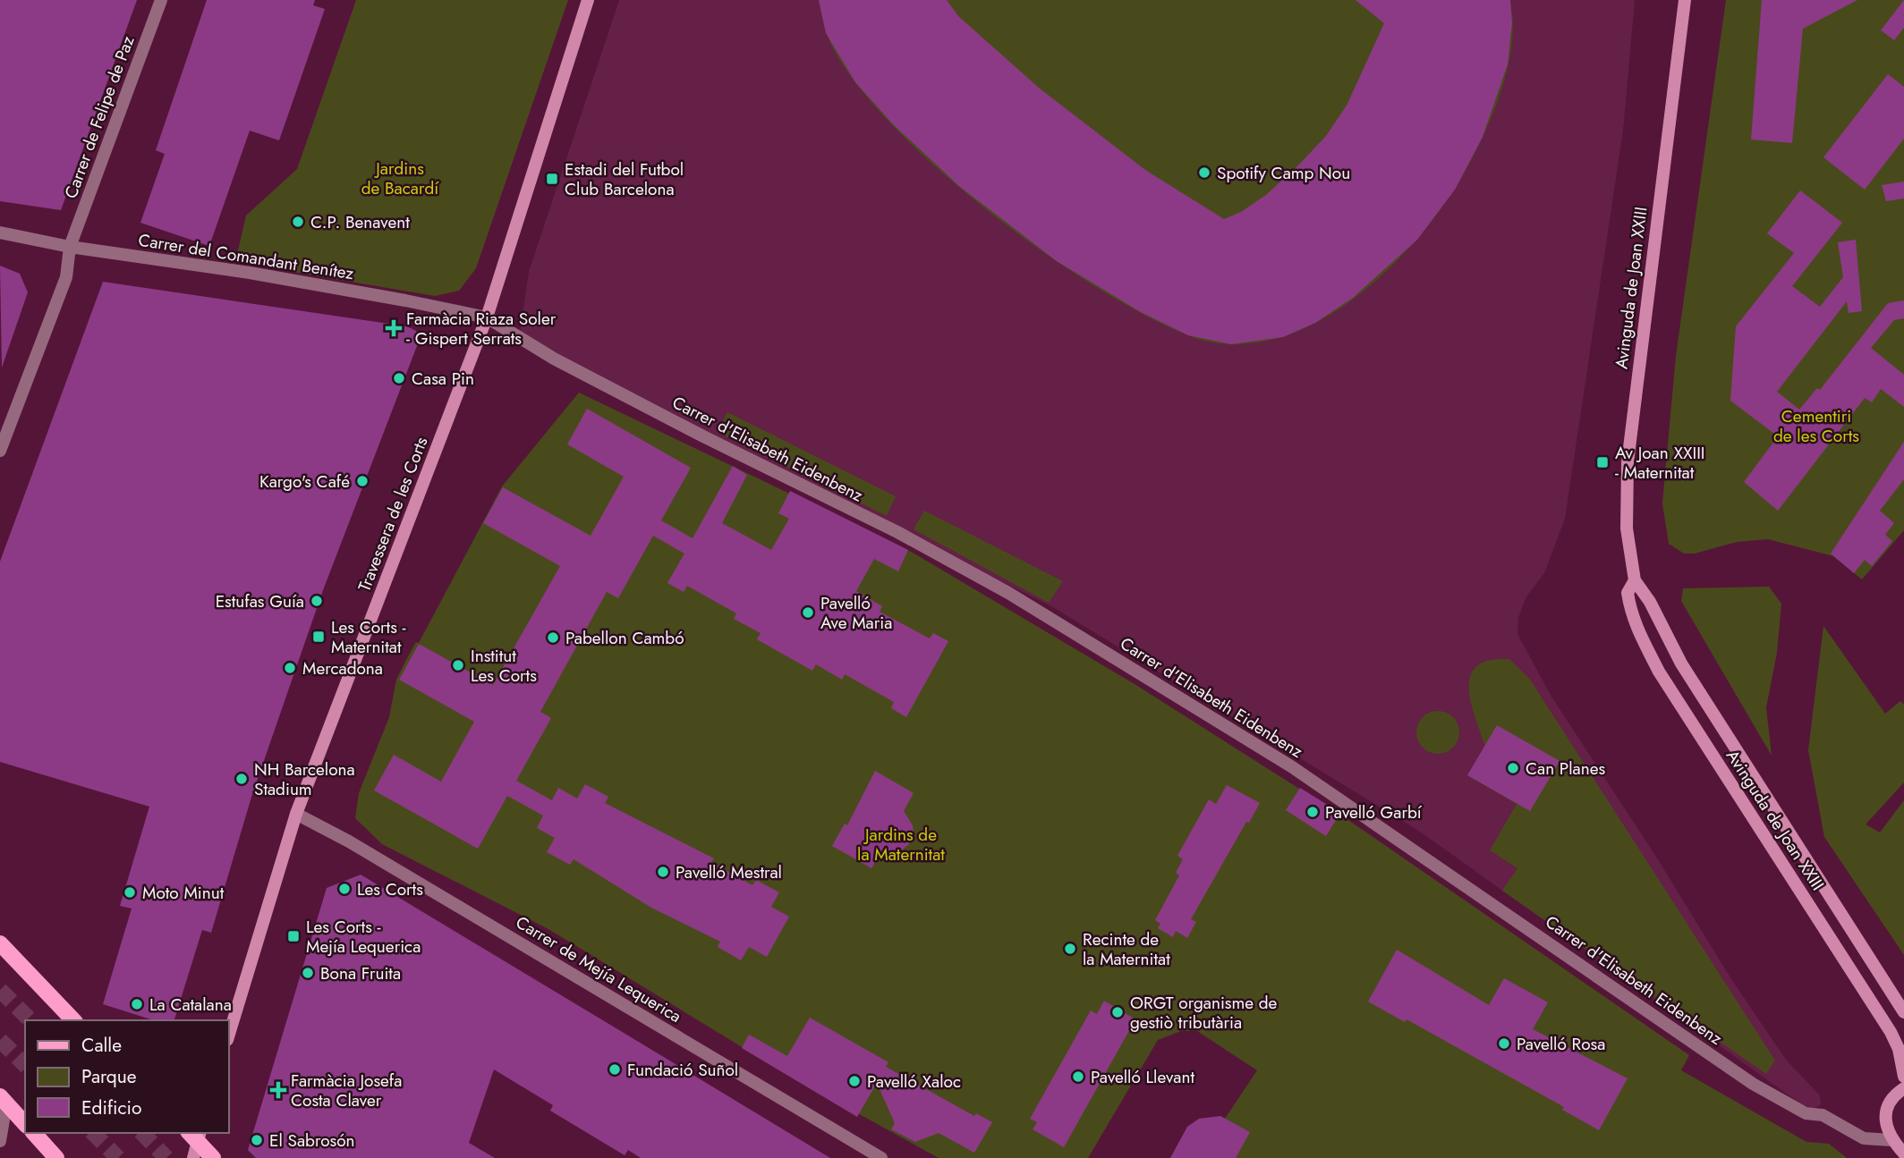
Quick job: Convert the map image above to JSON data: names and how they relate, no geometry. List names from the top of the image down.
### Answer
{
  "streets": {
    "street": [
      "Carrer de Felipe de Paz",
      "Carrer del Comandant Benítez",
      "Avinguda de Joan XXIII",
      "Carrer d'Elisabeth Eidenbenz",
      "Travessera de les Corts",
      "Carrer de Mejía Lequerica"
    ]
  },
  "crossings": [
    ["Carrer de Felipe de Paz", "Carrer del Comandant Benítez"],
    ["Carrer del Comandant Benítez", "Carrer d'Elisabeth Eidenbenz"],
    ["Carrer del Comandant Benítez", "Travessera de les Corts"],
    ["Carrer d'Elisabeth Eidenbenz", "Travessera de les Corts"],
    ["Travessera de les Corts", "Carrer de Mejía Lequerica"]
  ],
  "parks": ["Jardins de Bacardí", "Cementiri de les Corts", "Jardins de la Maternitat"],
  "places": {
    "other": [
      "Spotify Camp Nou",
      "C.P. Benavent",
      "Casa Pin",
      "Kargo's Café",
      "Estufas Guía",
      "Pavelló Ave Maria",
      "Pabellon Cambó",
      "Institut Les Corts",
      "Mercadona",
      "Can Planes",
      "NH Barcelona Stadium",
      "Pavelló Garbí",
      "Pavelló Mestral",
      "Les Corts",
      "Moto Minut",
      "Recinte de la Maternitat",
      "Bona Fruita",
      "La Catalana",
      "ORGT organisme de gestiò tributària",
      "Pavelló Rosa",
      "Fundació Suñol",
      "Pavelló Llevant",
      "Pavelló Xaloc",
      "El Sabrosón"
    ],
    "transit": [
      "Estadi del Futbol Club Barcelona",
      "Av Joan XXIII - Maternitat",
      "Les Corts - Maternitat",
      "Les Corts - Mejía Lequerica"
    ],
    "health": ["Farmàcia Riaza Soler - Gispert Serrats", "Farmàcia Josefa Costa Claver"]
  },
  "legend": ["Calle", "Parque", "Edificio"]
}
